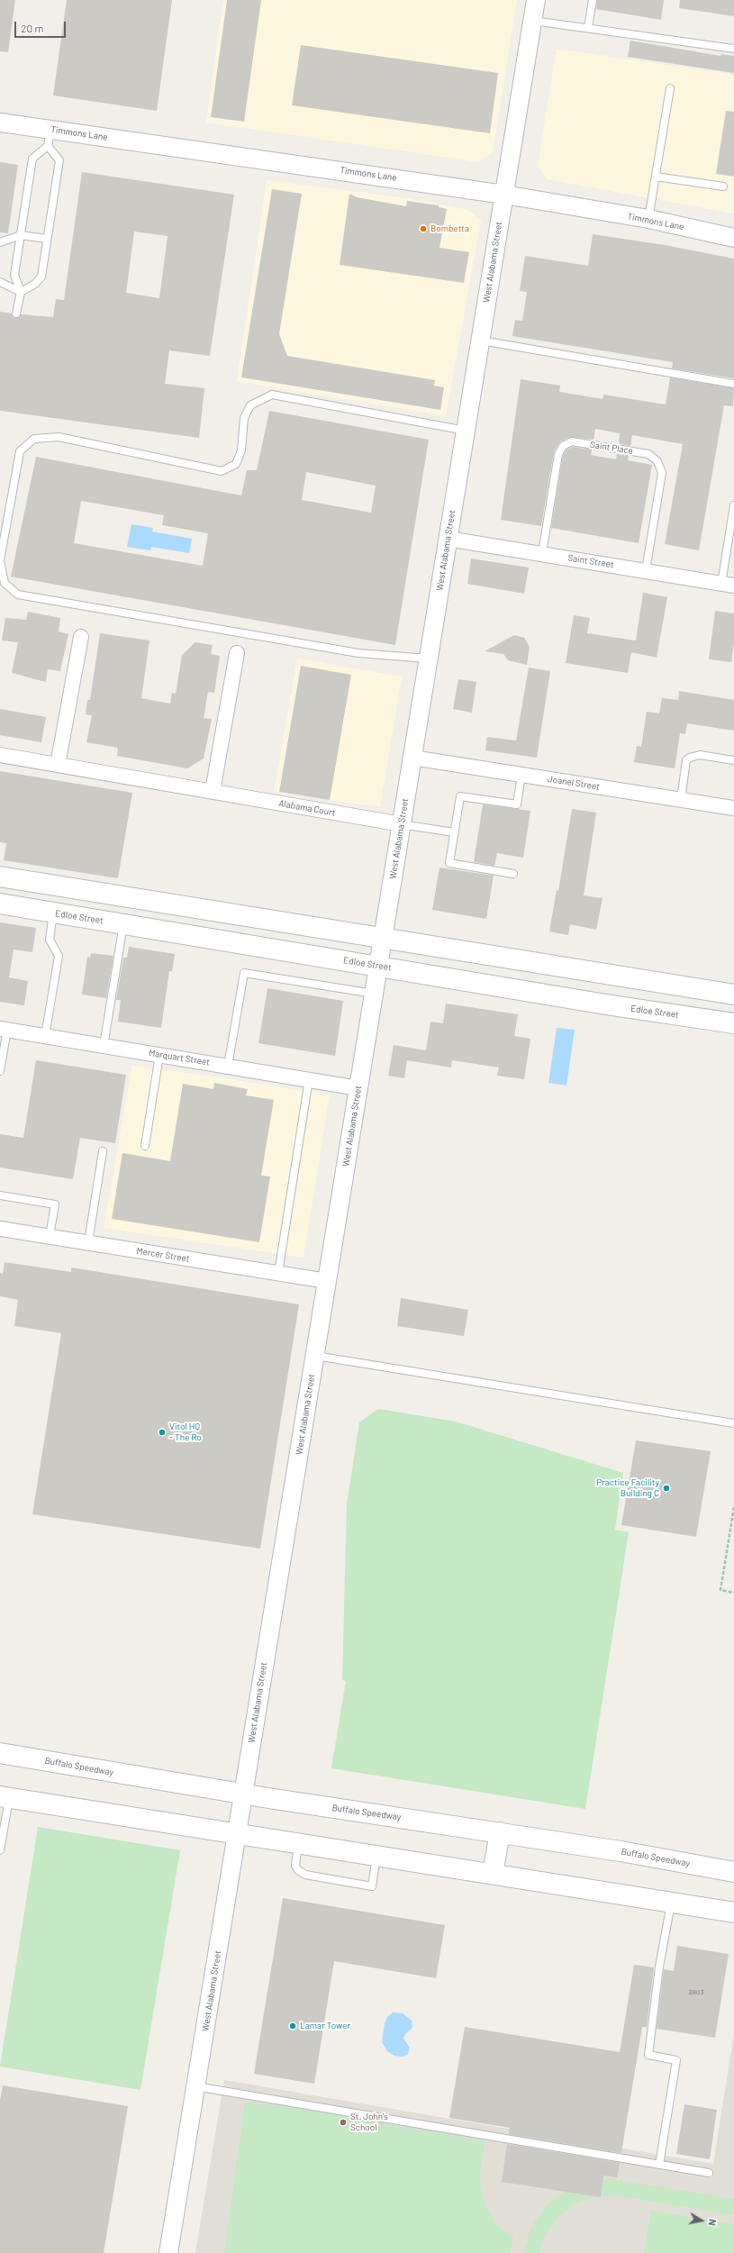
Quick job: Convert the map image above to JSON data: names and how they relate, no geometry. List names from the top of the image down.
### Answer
{
  "streets": {
    "main road": ["Edloe Street", "Buffalo Speedway"],
    "street": [
      "Timmons Lane",
      "West Alabama Street",
      "Saint Street",
      "Joanel Street",
      "Alabama Court",
      "Marquart Street",
      "Mercer Street"
    ],
    "lane": ["Saint Place"]
  },
  "crossings": [
    ["Timmons Lane", "West Alabama Street"],
    ["West Alabama Street", "Saint Street"],
    ["West Alabama Street", "Joanel Street"],
    ["West Alabama Street", "Alabama Court"],
    ["West Alabama Street", "Edloe Street"],
    ["West Alabama Street", "Marquart Street"],
    ["West Alabama Street", "Mercer Street"],
    ["West Alabama Street", "Buffalo Speedway"],
    ["Saint Place", "Saint Street"]
  ],
  "places": [
    "Bombetta",
    "Vitol HQ - The Ro",
    "Practice Facility Building C",
    "Lamar Tower",
    "St. John's School"
  ],
  "house_numbers": ["2803"],
  "scale_bar": "20 m",
  "north": "right"
}
